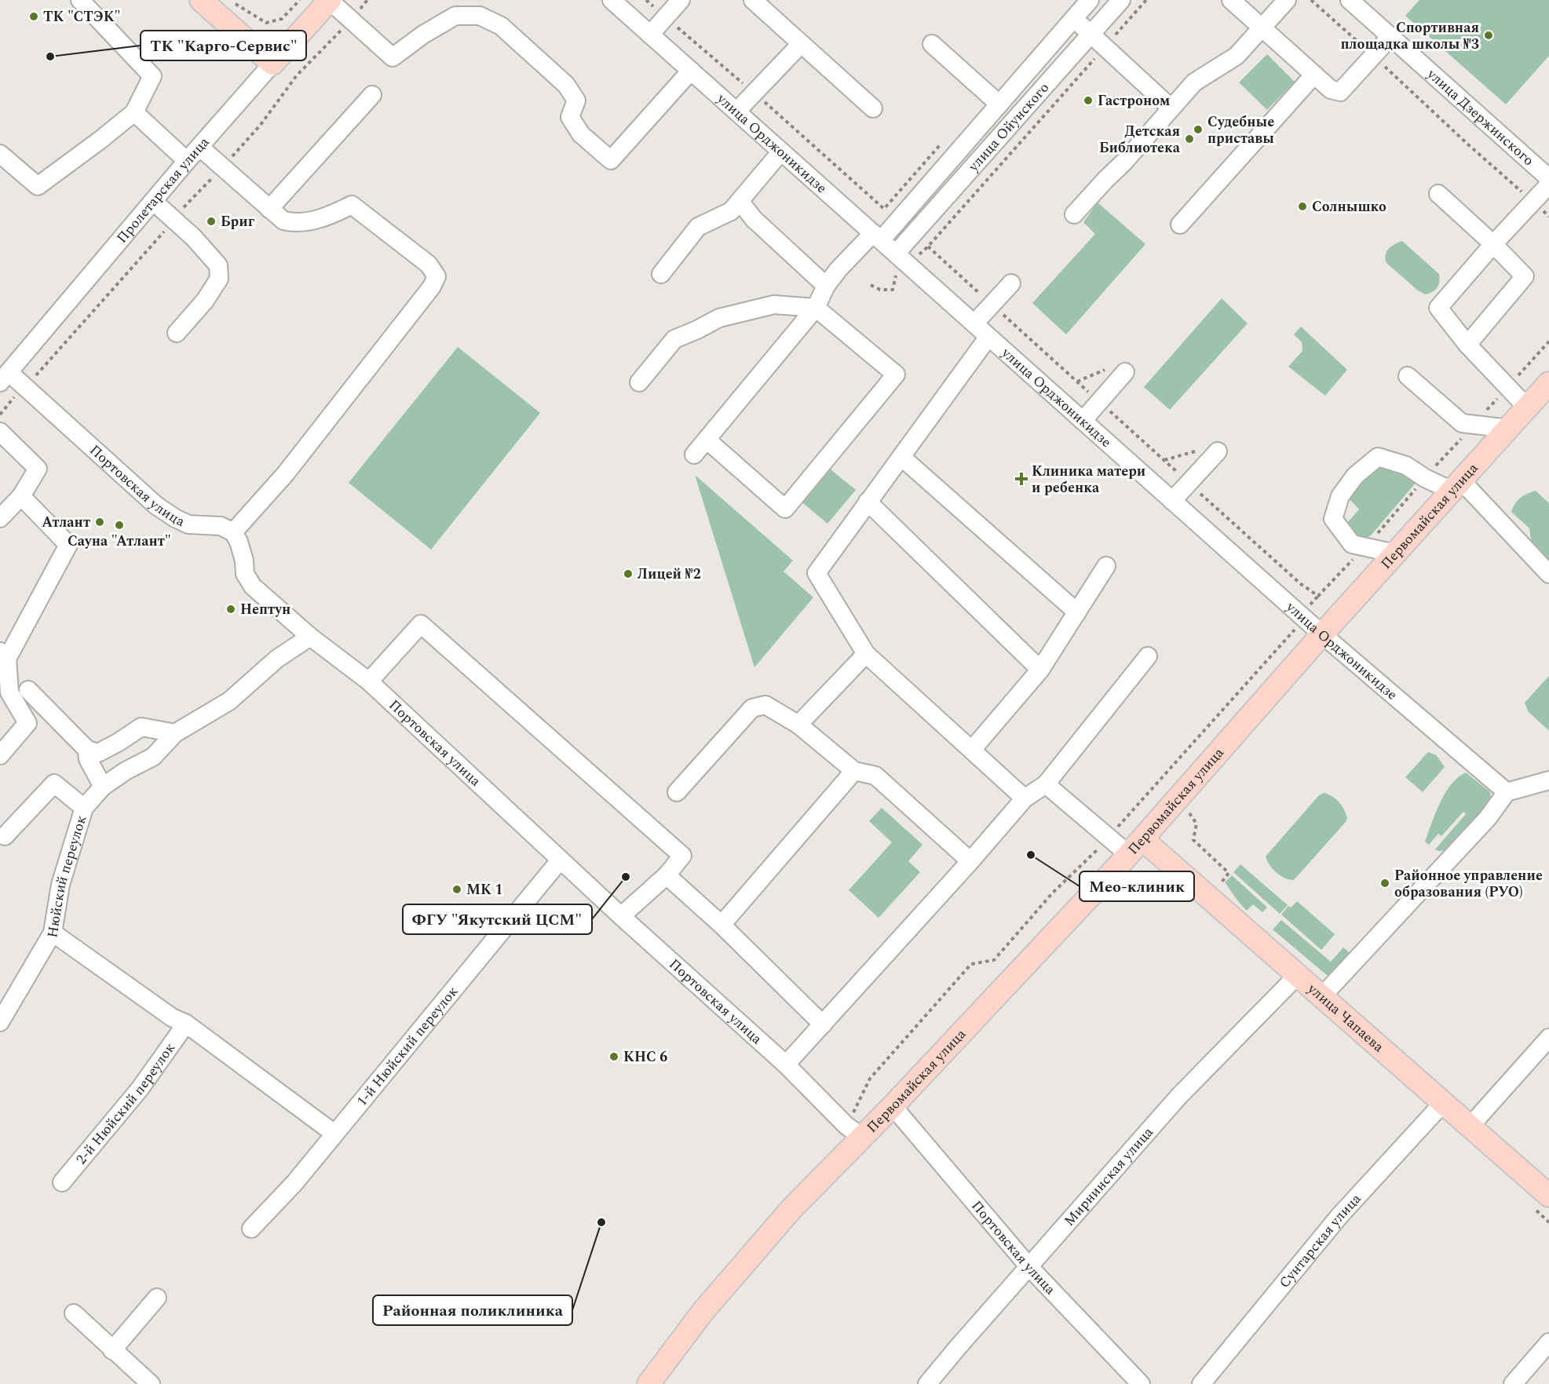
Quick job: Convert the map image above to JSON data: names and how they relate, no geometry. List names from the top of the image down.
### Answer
{
  "streets": {
    "main road": ["Пролетарская улица", "Первомайская улица", "улица Чапаева"],
    "street": [
      "улица Дзержинского",
      "улица Ойунского",
      "улица Орджоникидзе",
      "Портовская улица",
      "Нюйский переулок",
      "1-й Нюйский переулок",
      "2-й Нюйский переулок",
      "Мирнинская улица",
      "Сунтарская улица"
    ]
  },
  "crossings": [
    ["улица Ойунского", "улица Орджоникидзе"],
    ["улица Орджоникидзе", "Первомайская улица"],
    ["Пролетарская улица", "Портовская улица"],
    ["Портовская улица", "Первомайская улица"],
    ["Портовская улица", "Нюйский переулок"],
    ["Портовская улица", "1-й Нюйский переулок"],
    ["Портовская улица", "Мирнинская улица"],
    ["Первомайская улица", "улица Чапаева"],
    ["улица Чапаева", "Мирнинская улица"],
    ["улица Чапаева", "Сунтарская улица"]
  ],
  "places": {
    "other": [
      "ТК \"СТЭК\"",
      "Спортивная площадка школы №3",
      "ТК \"Карго-Сервис\"",
      "Гастроном",
      "Судебные приставы",
      "Детская Библиотека",
      "Солнышко",
      "Бриг",
      "Атлант",
      "Сауна \"Атлант\"",
      "Лицей №2",
      "Нептун",
      "Мео-клиник",
      "ФГУ \"Якутский ЦСМ\"",
      "Районное управление образования (РУО)",
      "МК 1",
      "КНС 6",
      "Районная поликлиника"
    ],
    "health": ["Клиника матери и ребенка"]
  }
}
